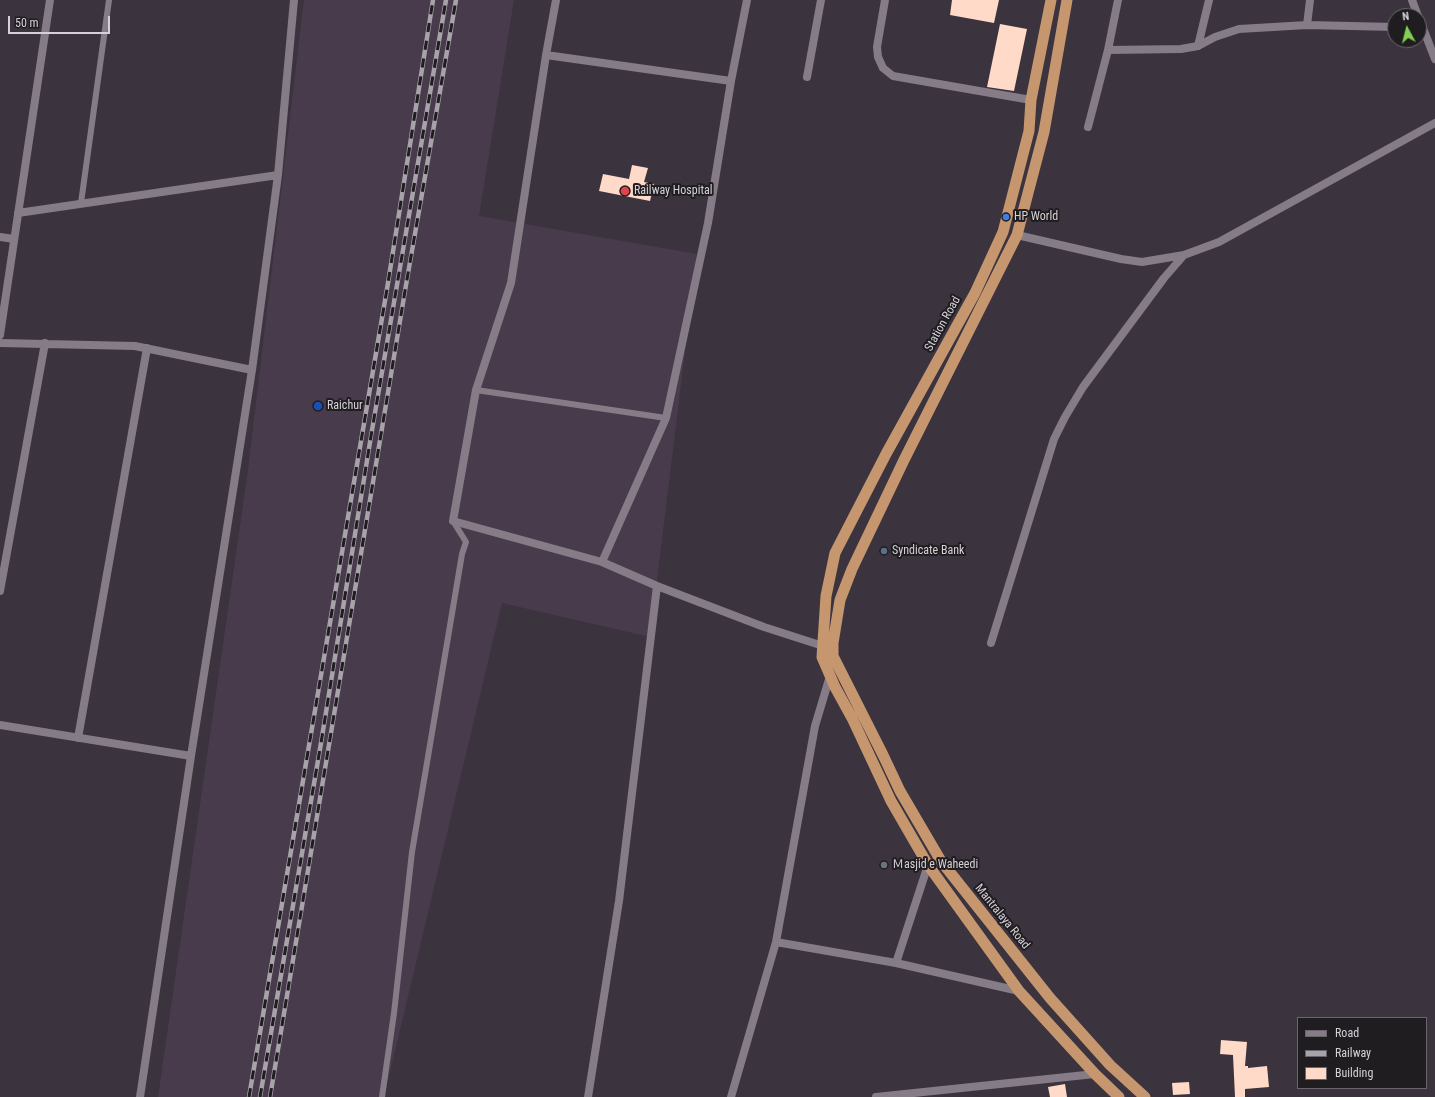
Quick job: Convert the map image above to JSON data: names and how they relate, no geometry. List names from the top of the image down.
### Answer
{
  "streets": {
    "highway": ["Station Road", "Mantralaya Road"]
  },
  "crossings": [
    ["Station Road", "Mantralaya Road"]
  ],
  "places": [
    "Railway Hospital",
    "HP World",
    "Raichur",
    "Syndicate Bank",
    "Ｍasjid e Waheedi"
  ],
  "legend": ["Road", "Railway", "Building"],
  "scale_bar": "50 m",
  "north": "top"
}
